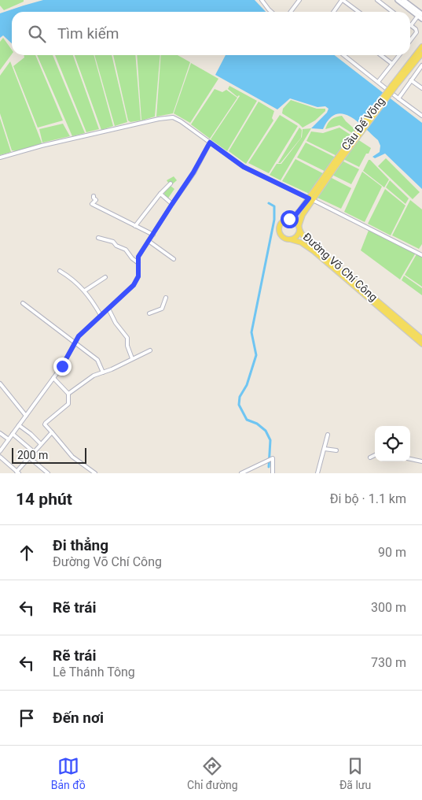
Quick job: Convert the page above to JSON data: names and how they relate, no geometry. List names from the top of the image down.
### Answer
{
  "streets": {
    "main road": ["Cầu Đế Võng", "Đường Võ Chí Công"]
  },
  "crossings": [
    ["Cầu Đế Võng", "Đường Võ Chí Công"]
  ],
  "scale_bar": "200 m",
  "page": {
    "search": "Tìm kiếm",
    "scale": "200 m",
    "heading": ["14 phút", "Đi bộ · 1.1 km"],
    "list": [
      ["Đi thẳng", "Đường Võ Chí Công", "90 m"],
      ["Rẽ trái", "300 m"],
      ["Rẽ trái", "Lê Thánh Tông", "730 m"],
      "Đến nơi"
    ],
    "nav": ["Bản đồ", "Chỉ đường", "Đã lưu"]
  }
}
